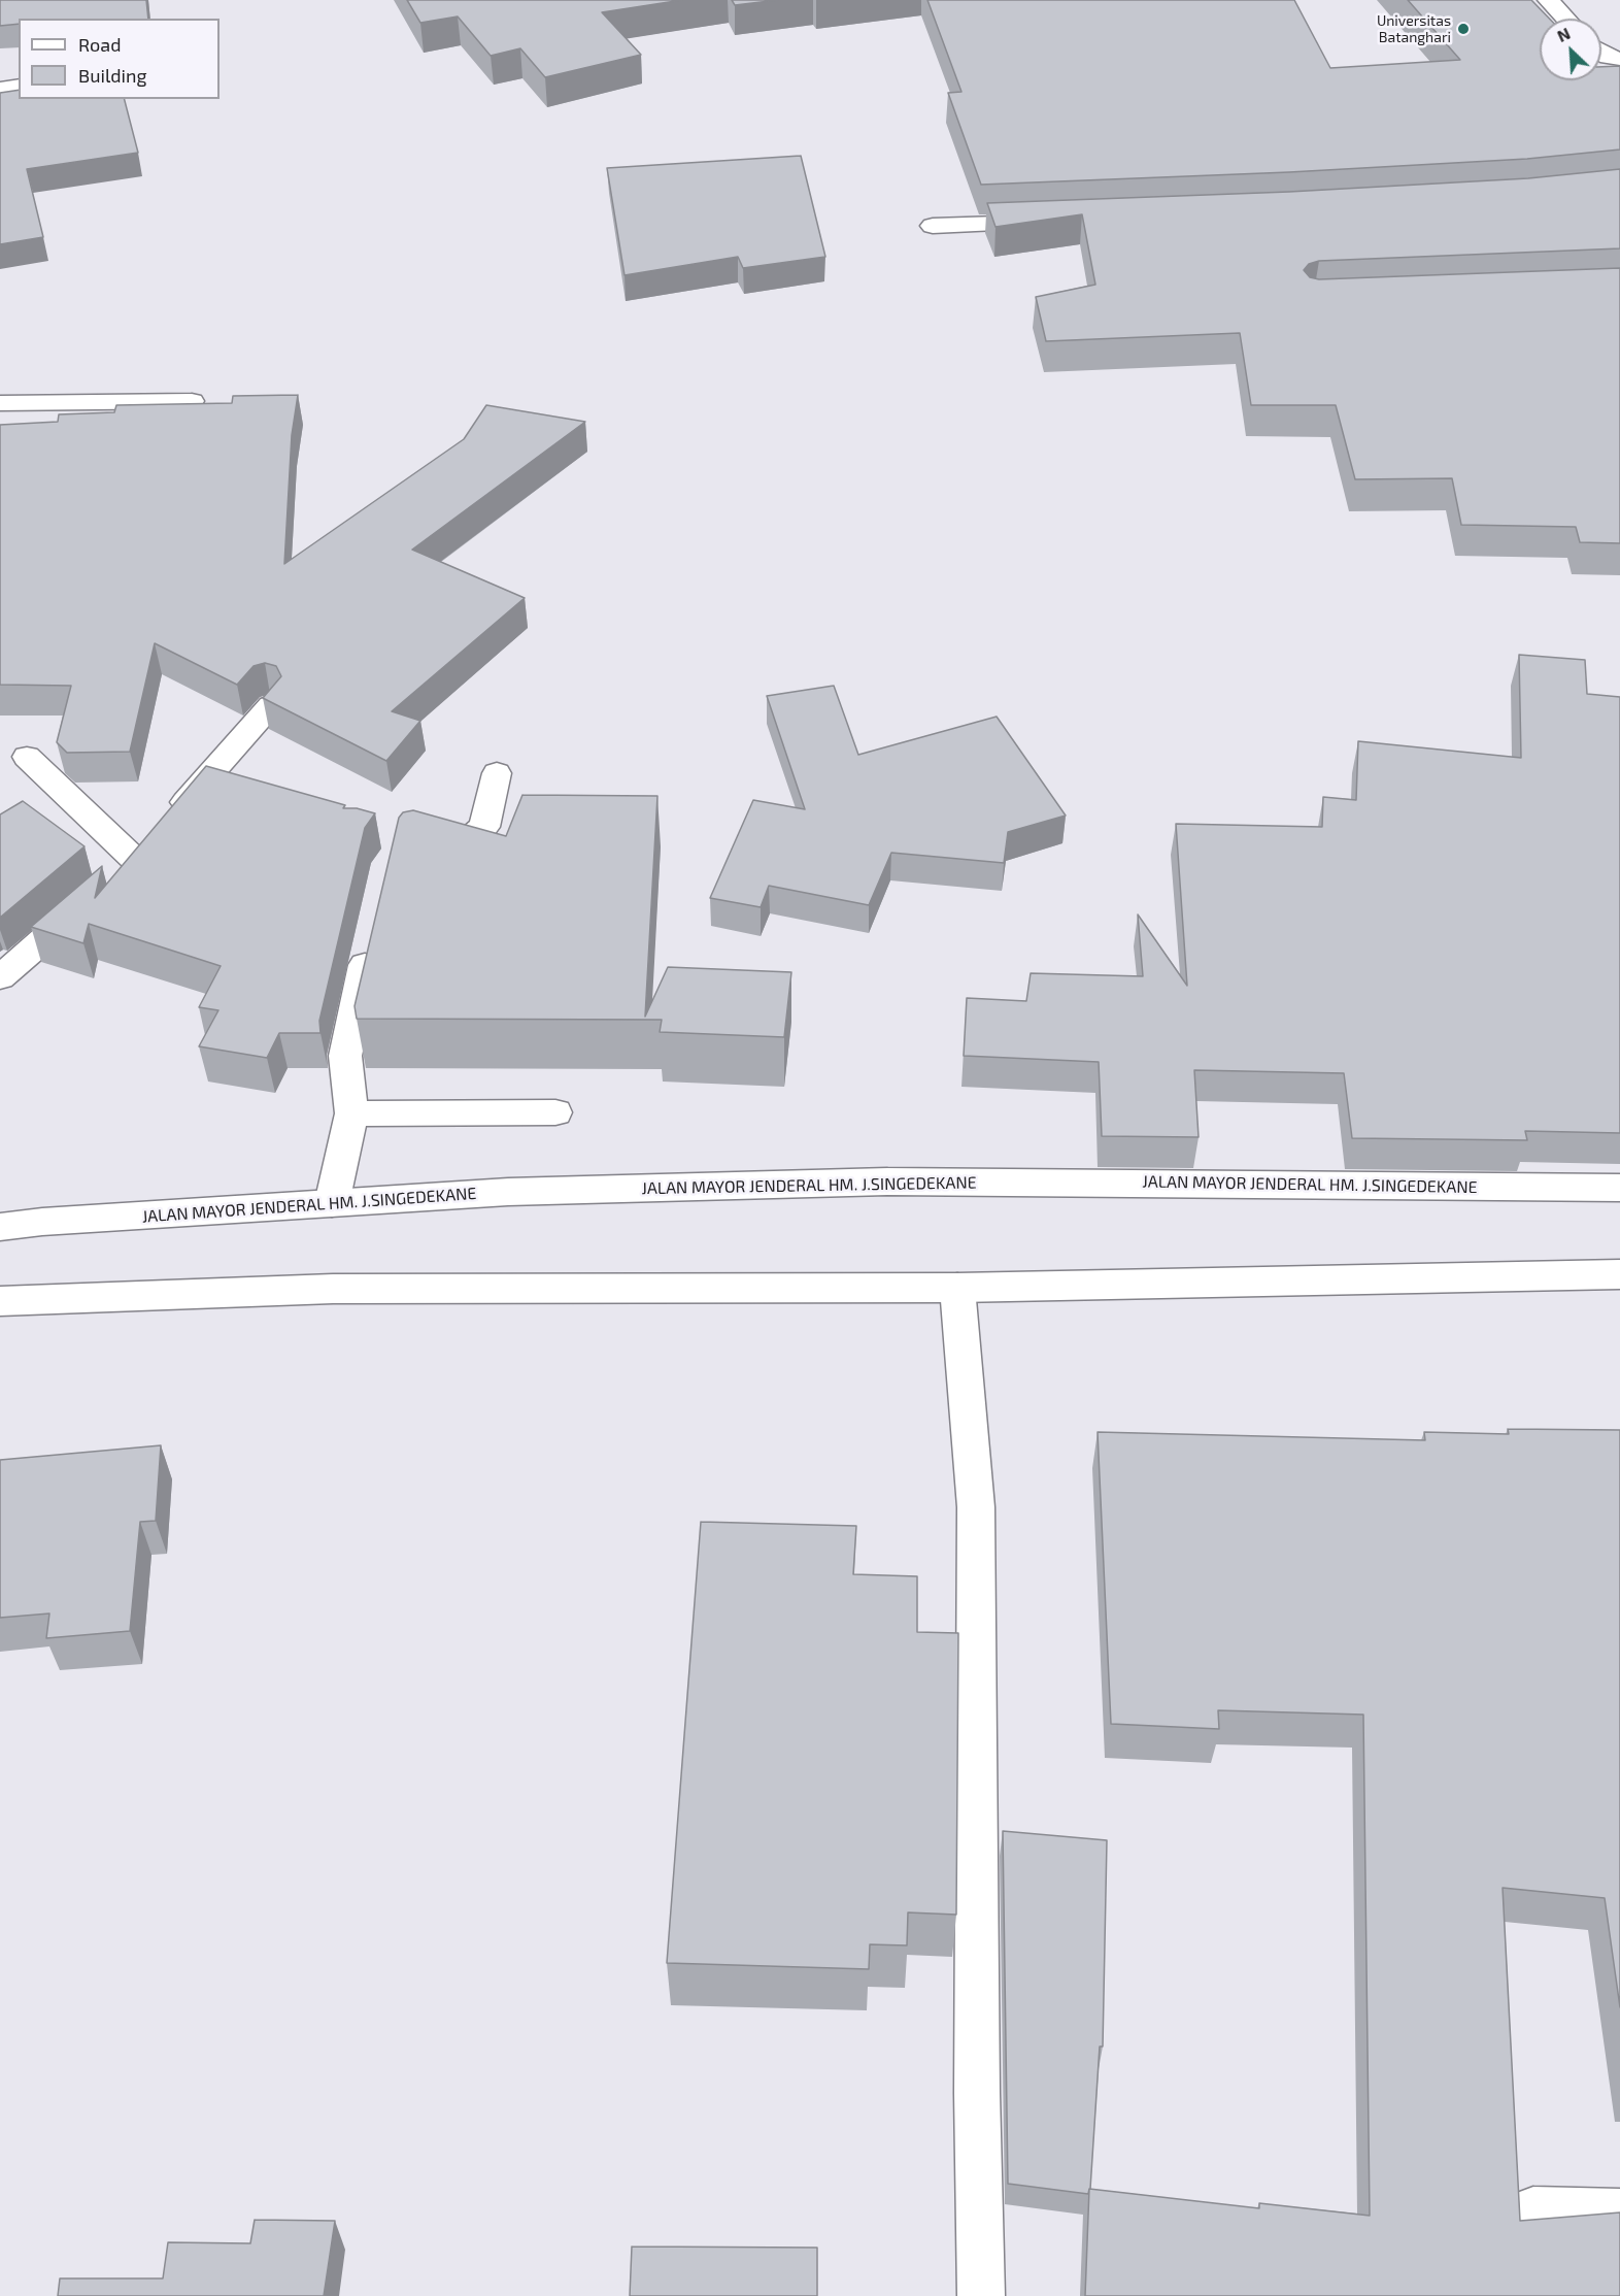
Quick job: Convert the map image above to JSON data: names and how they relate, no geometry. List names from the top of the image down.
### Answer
{
  "streets": {
    "main road": ["JALAN MAYOR JENDERAL HM. J.SINGEDEKANE"]
  },
  "places": ["Universitas Batanghari"],
  "legend": ["Road", "Building"],
  "north": "top left"
}
